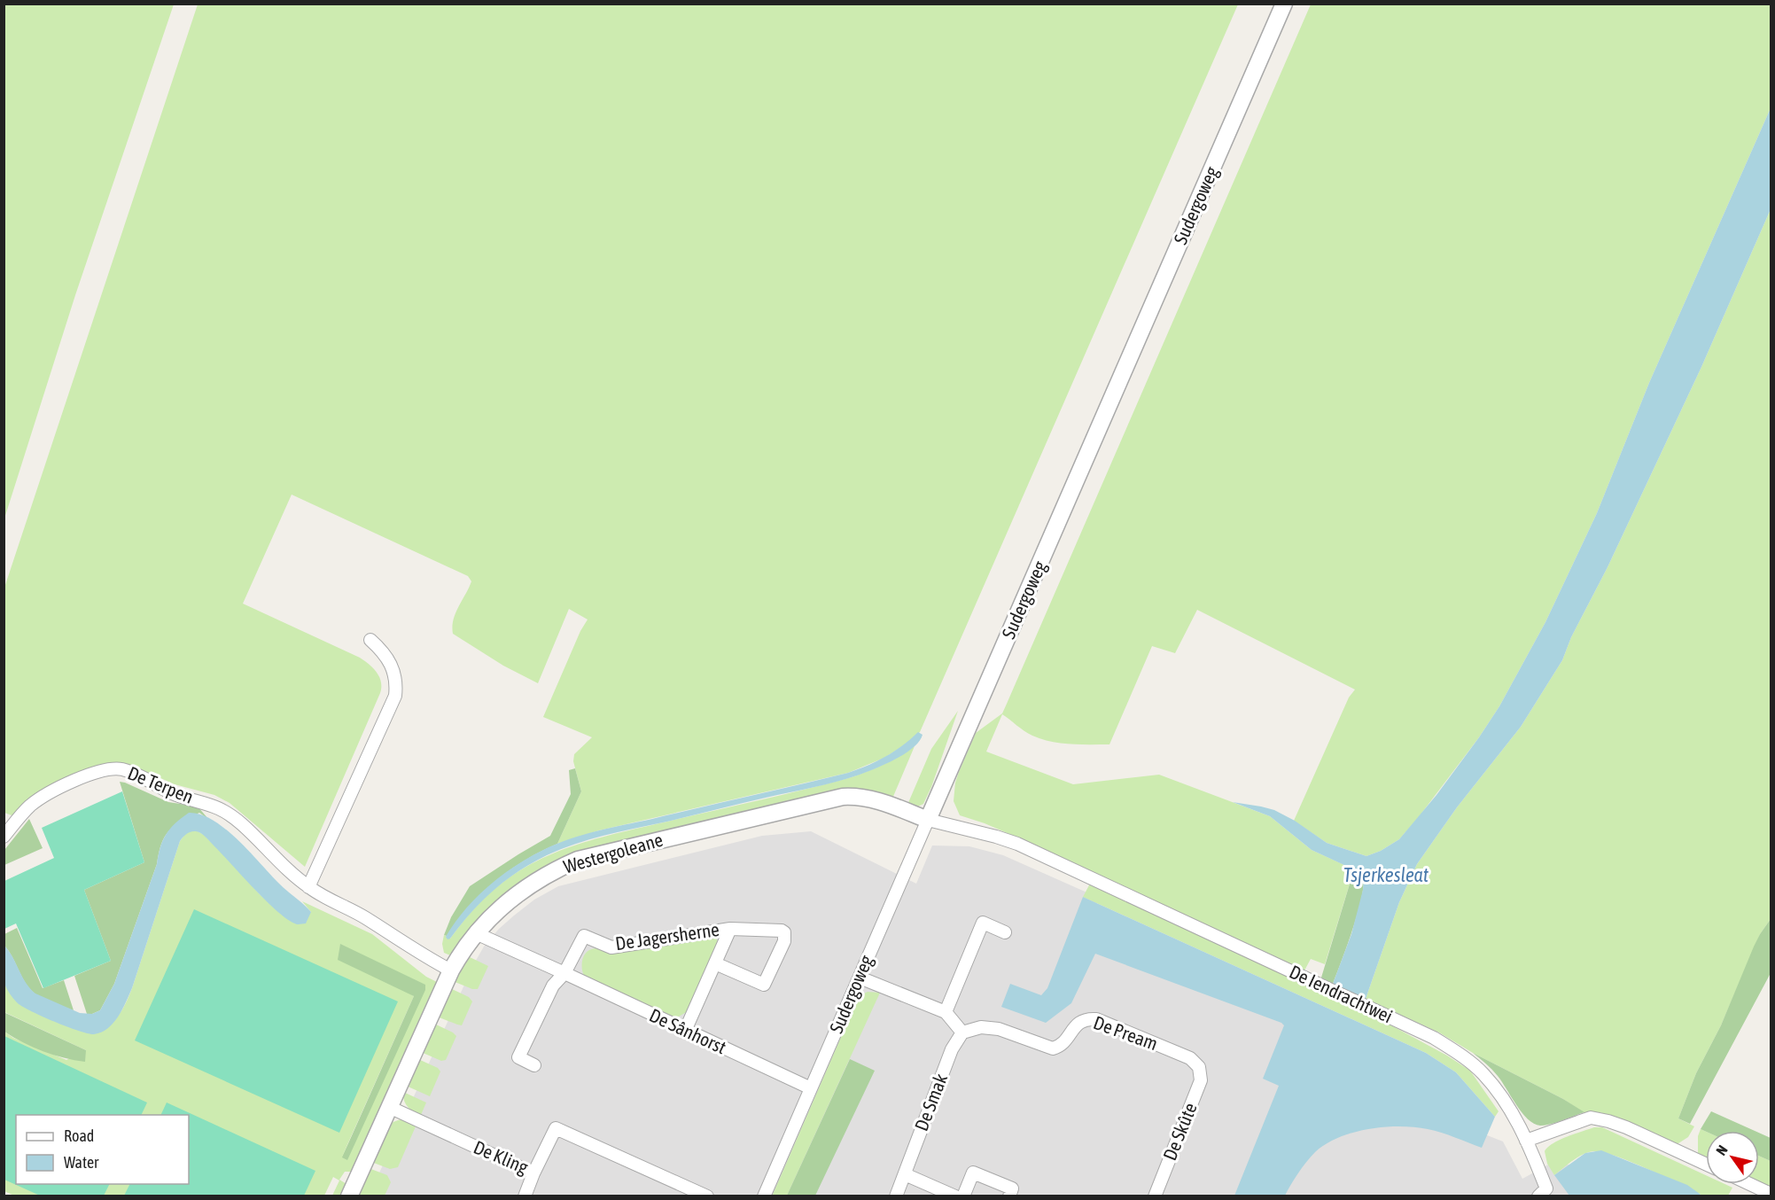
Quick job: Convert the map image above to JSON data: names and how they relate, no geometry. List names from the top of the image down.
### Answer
{
  "streets": {
    "street": [
      "Sudergoweg",
      "De Terpen",
      "Westergoleane",
      "De Jagersherne",
      "De Iendrachtwei",
      "De Sânhorst",
      "De Pream",
      "De Smak",
      "De Skûte",
      "De Kling"
    ]
  },
  "crossings": [
    ["Sudergoweg", "Westergoleane"],
    ["Sudergoweg", "De Iendrachtwei"],
    ["Sudergoweg", "De Sânhorst"],
    ["De Terpen", "Westergoleane"],
    ["Westergoleane", "De Iendrachtwei"],
    ["Westergoleane", "De Sânhorst"],
    ["Westergoleane", "De Kling"],
    ["De Jagersherne", "De Sânhorst"],
    ["De Pream", "De Smak"],
    ["De Pream", "De Skûte"]
  ],
  "water": ["Tsjerkesleat"],
  "legend": ["Road", "Water"],
  "north": "top left"
}
